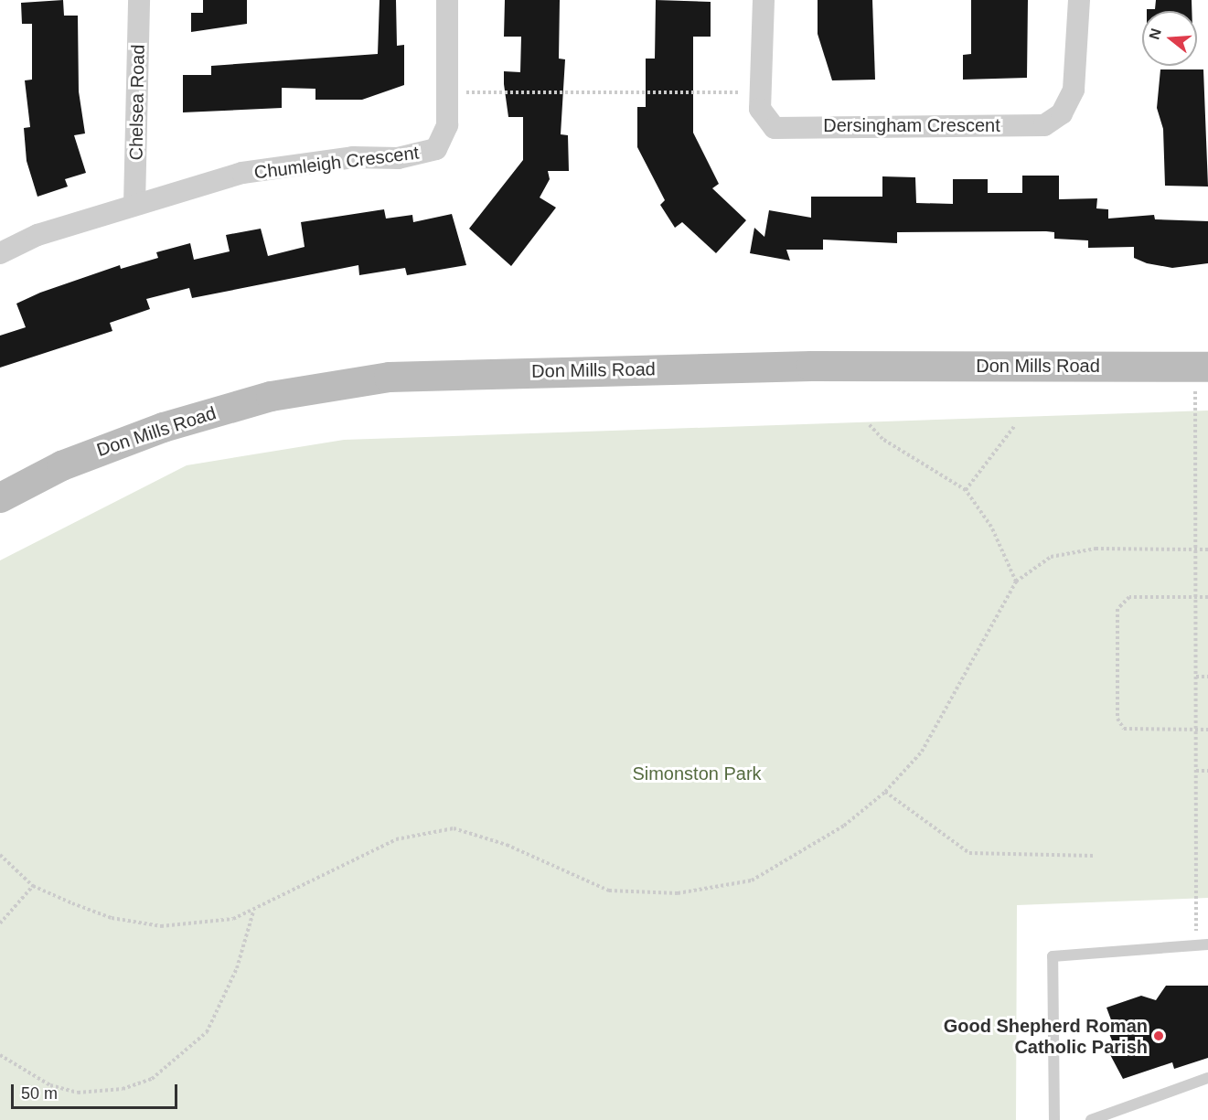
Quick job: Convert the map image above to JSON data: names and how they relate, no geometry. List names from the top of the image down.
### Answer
{
  "streets": {
    "main road": ["Don Mills Road"],
    "street": ["Chelsea Road", "Dersingham Crescent", "Chumleigh Crescent"]
  },
  "crossings": [
    ["Chelsea Road", "Chumleigh Crescent"]
  ],
  "parks": ["Simonston Park"],
  "places": ["Good Shepherd Roman Catholic Parish"],
  "scale_bar": "50 m",
  "north": "left"
}
